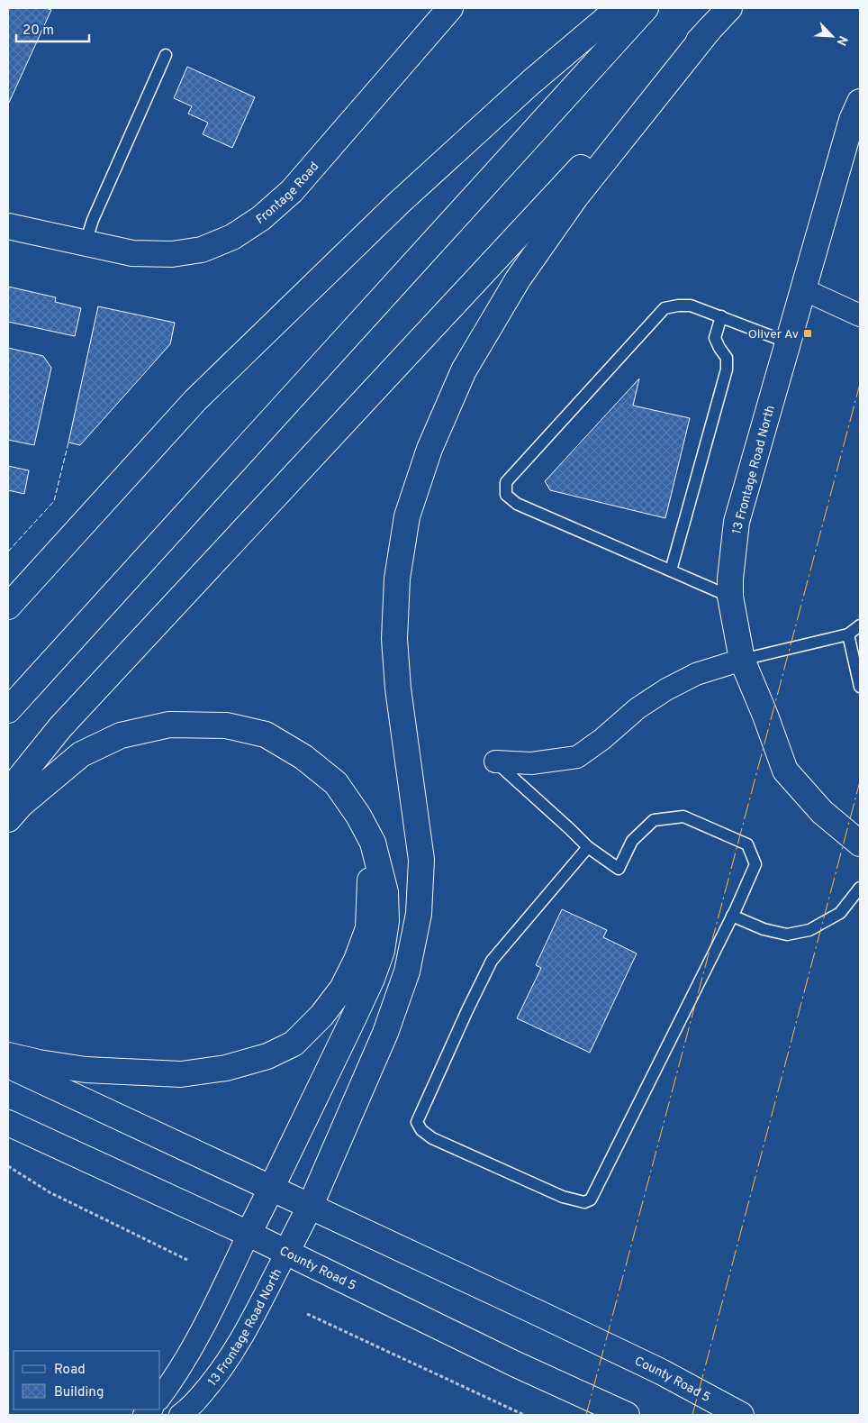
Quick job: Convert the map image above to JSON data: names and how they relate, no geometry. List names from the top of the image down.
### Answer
{
  "streets": {
    "main road": ["Frontage Road", "13 Frontage Road North", "County Road 5"]
  },
  "crossings": [
    ["13 Frontage Road North", "County Road 5"]
  ],
  "places": {
    "transit": ["Oliver Av"]
  },
  "legend": ["Road", "Building"],
  "scale_bar": "20 m",
  "north": "bottom right"
}
